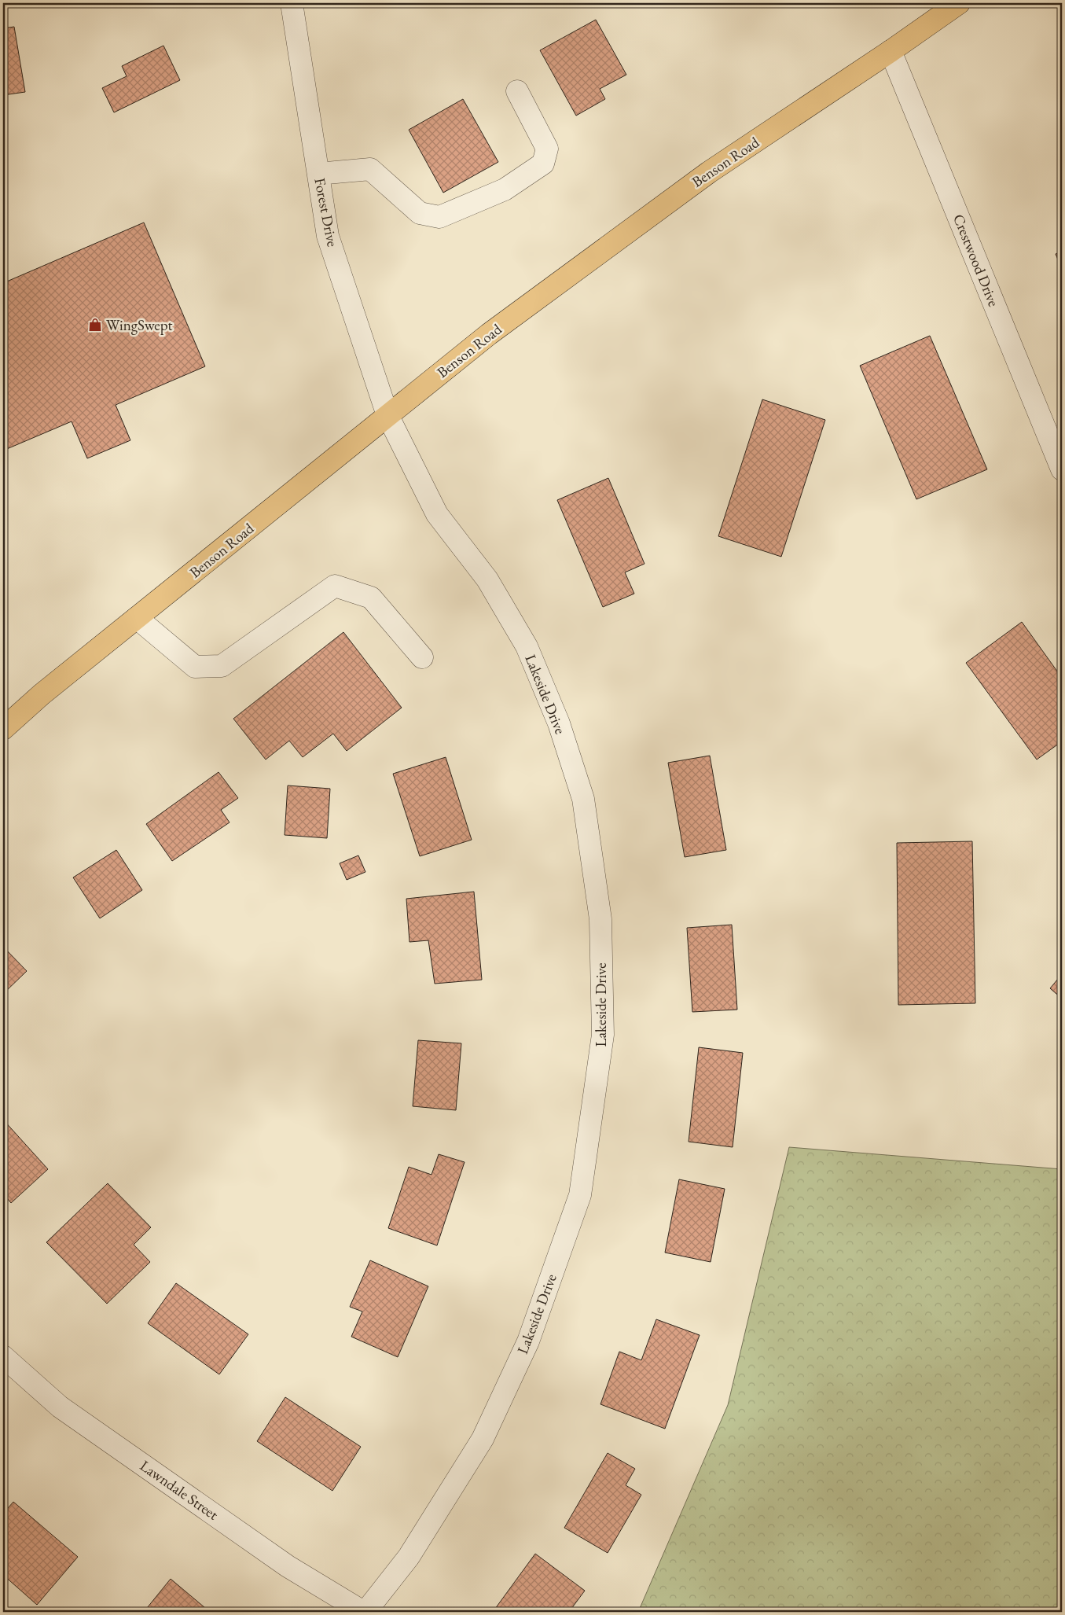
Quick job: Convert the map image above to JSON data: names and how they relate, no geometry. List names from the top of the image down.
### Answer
{
  "streets": {
    "main road": ["Benson Road"],
    "street": [
      "Forest Drive",
      "Crestwood Drive",
      "Lakeside Drive",
      "Lawndale Street"
    ]
  },
  "crossings": [
    ["Benson Road", "Forest Drive"],
    ["Benson Road", "Crestwood Drive"],
    ["Benson Road", "Lakeside Drive"],
    ["Forest Drive", "Lakeside Drive"],
    ["Lakeside Drive", "Lawndale Street"]
  ],
  "places": {
    "shop": ["WingSwept"]
  }
}
